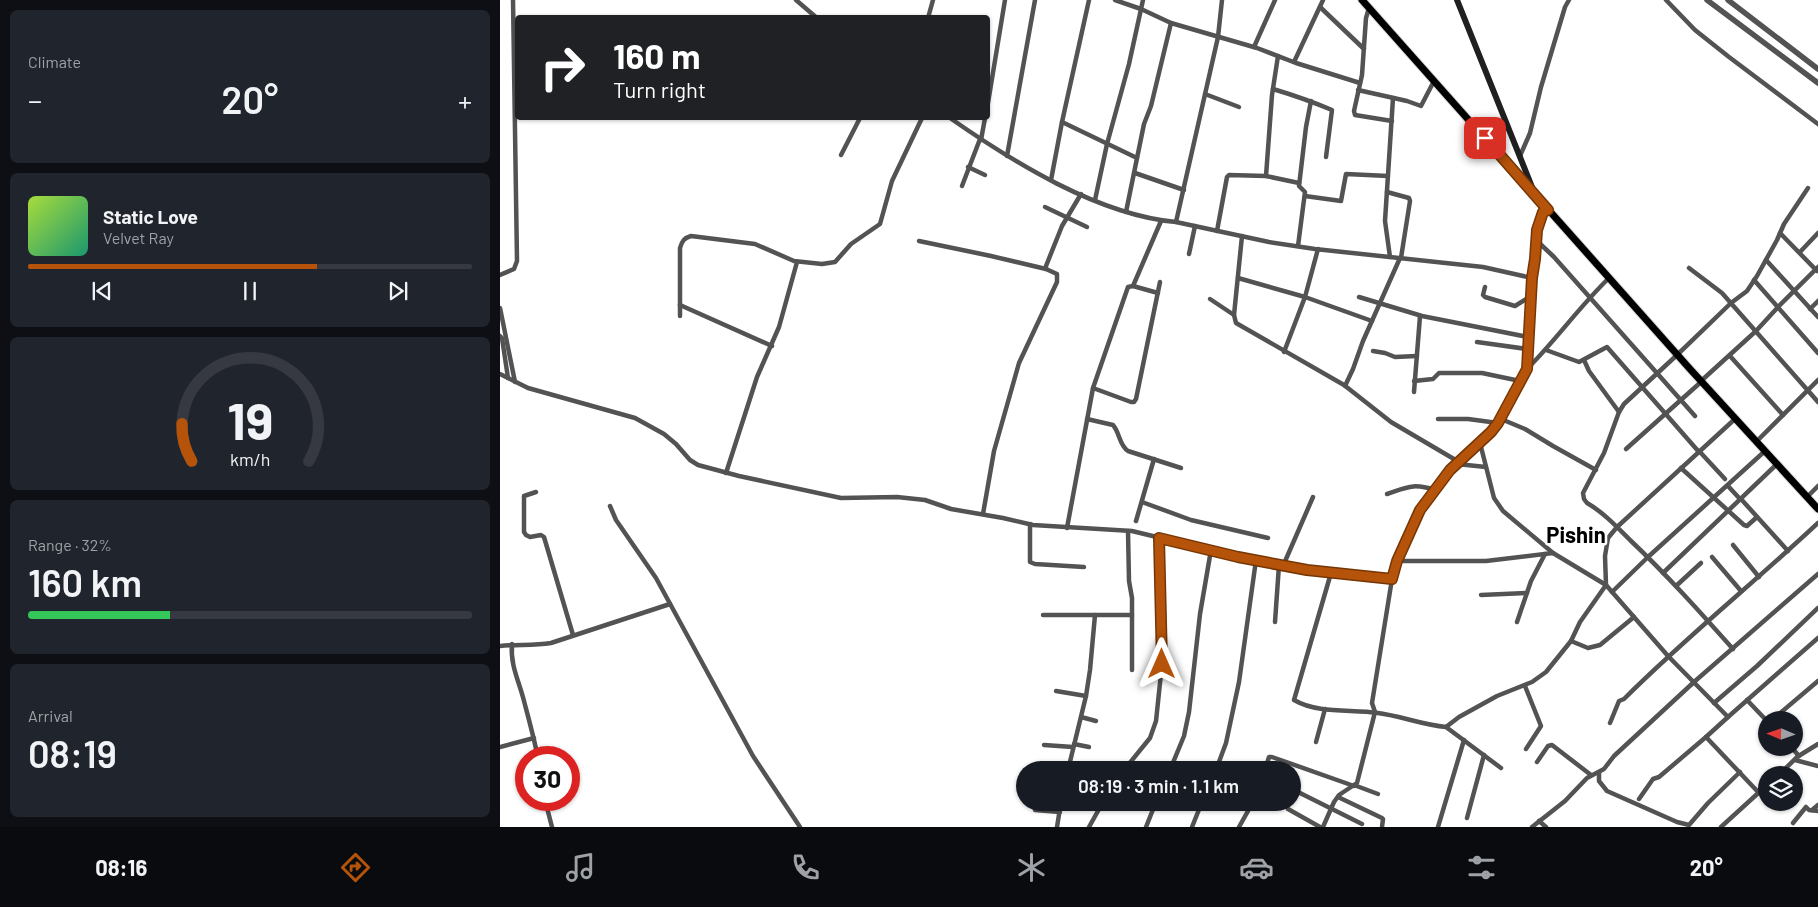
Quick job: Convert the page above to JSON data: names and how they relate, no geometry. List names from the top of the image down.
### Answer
{
  "districts": ["Pishin"],
  "north": "left",
  "page": {
    "tile": [
      "Climate",
      ["Range · 32%", "160 km"],
      ["Arrival", "08:19"]
    ],
    "turn": ["160 m", "Turn right"],
    "heat": ["−", "20°", "+"],
    "song": ["Static Love", "Velvet Ray"],
    "limit": "30",
    "trip": "08:19 · 3 min · 1.1 km",
    "tabs": ["08:16", "20°"],
    "gauge": ["19", "km/h"]
  }
}
